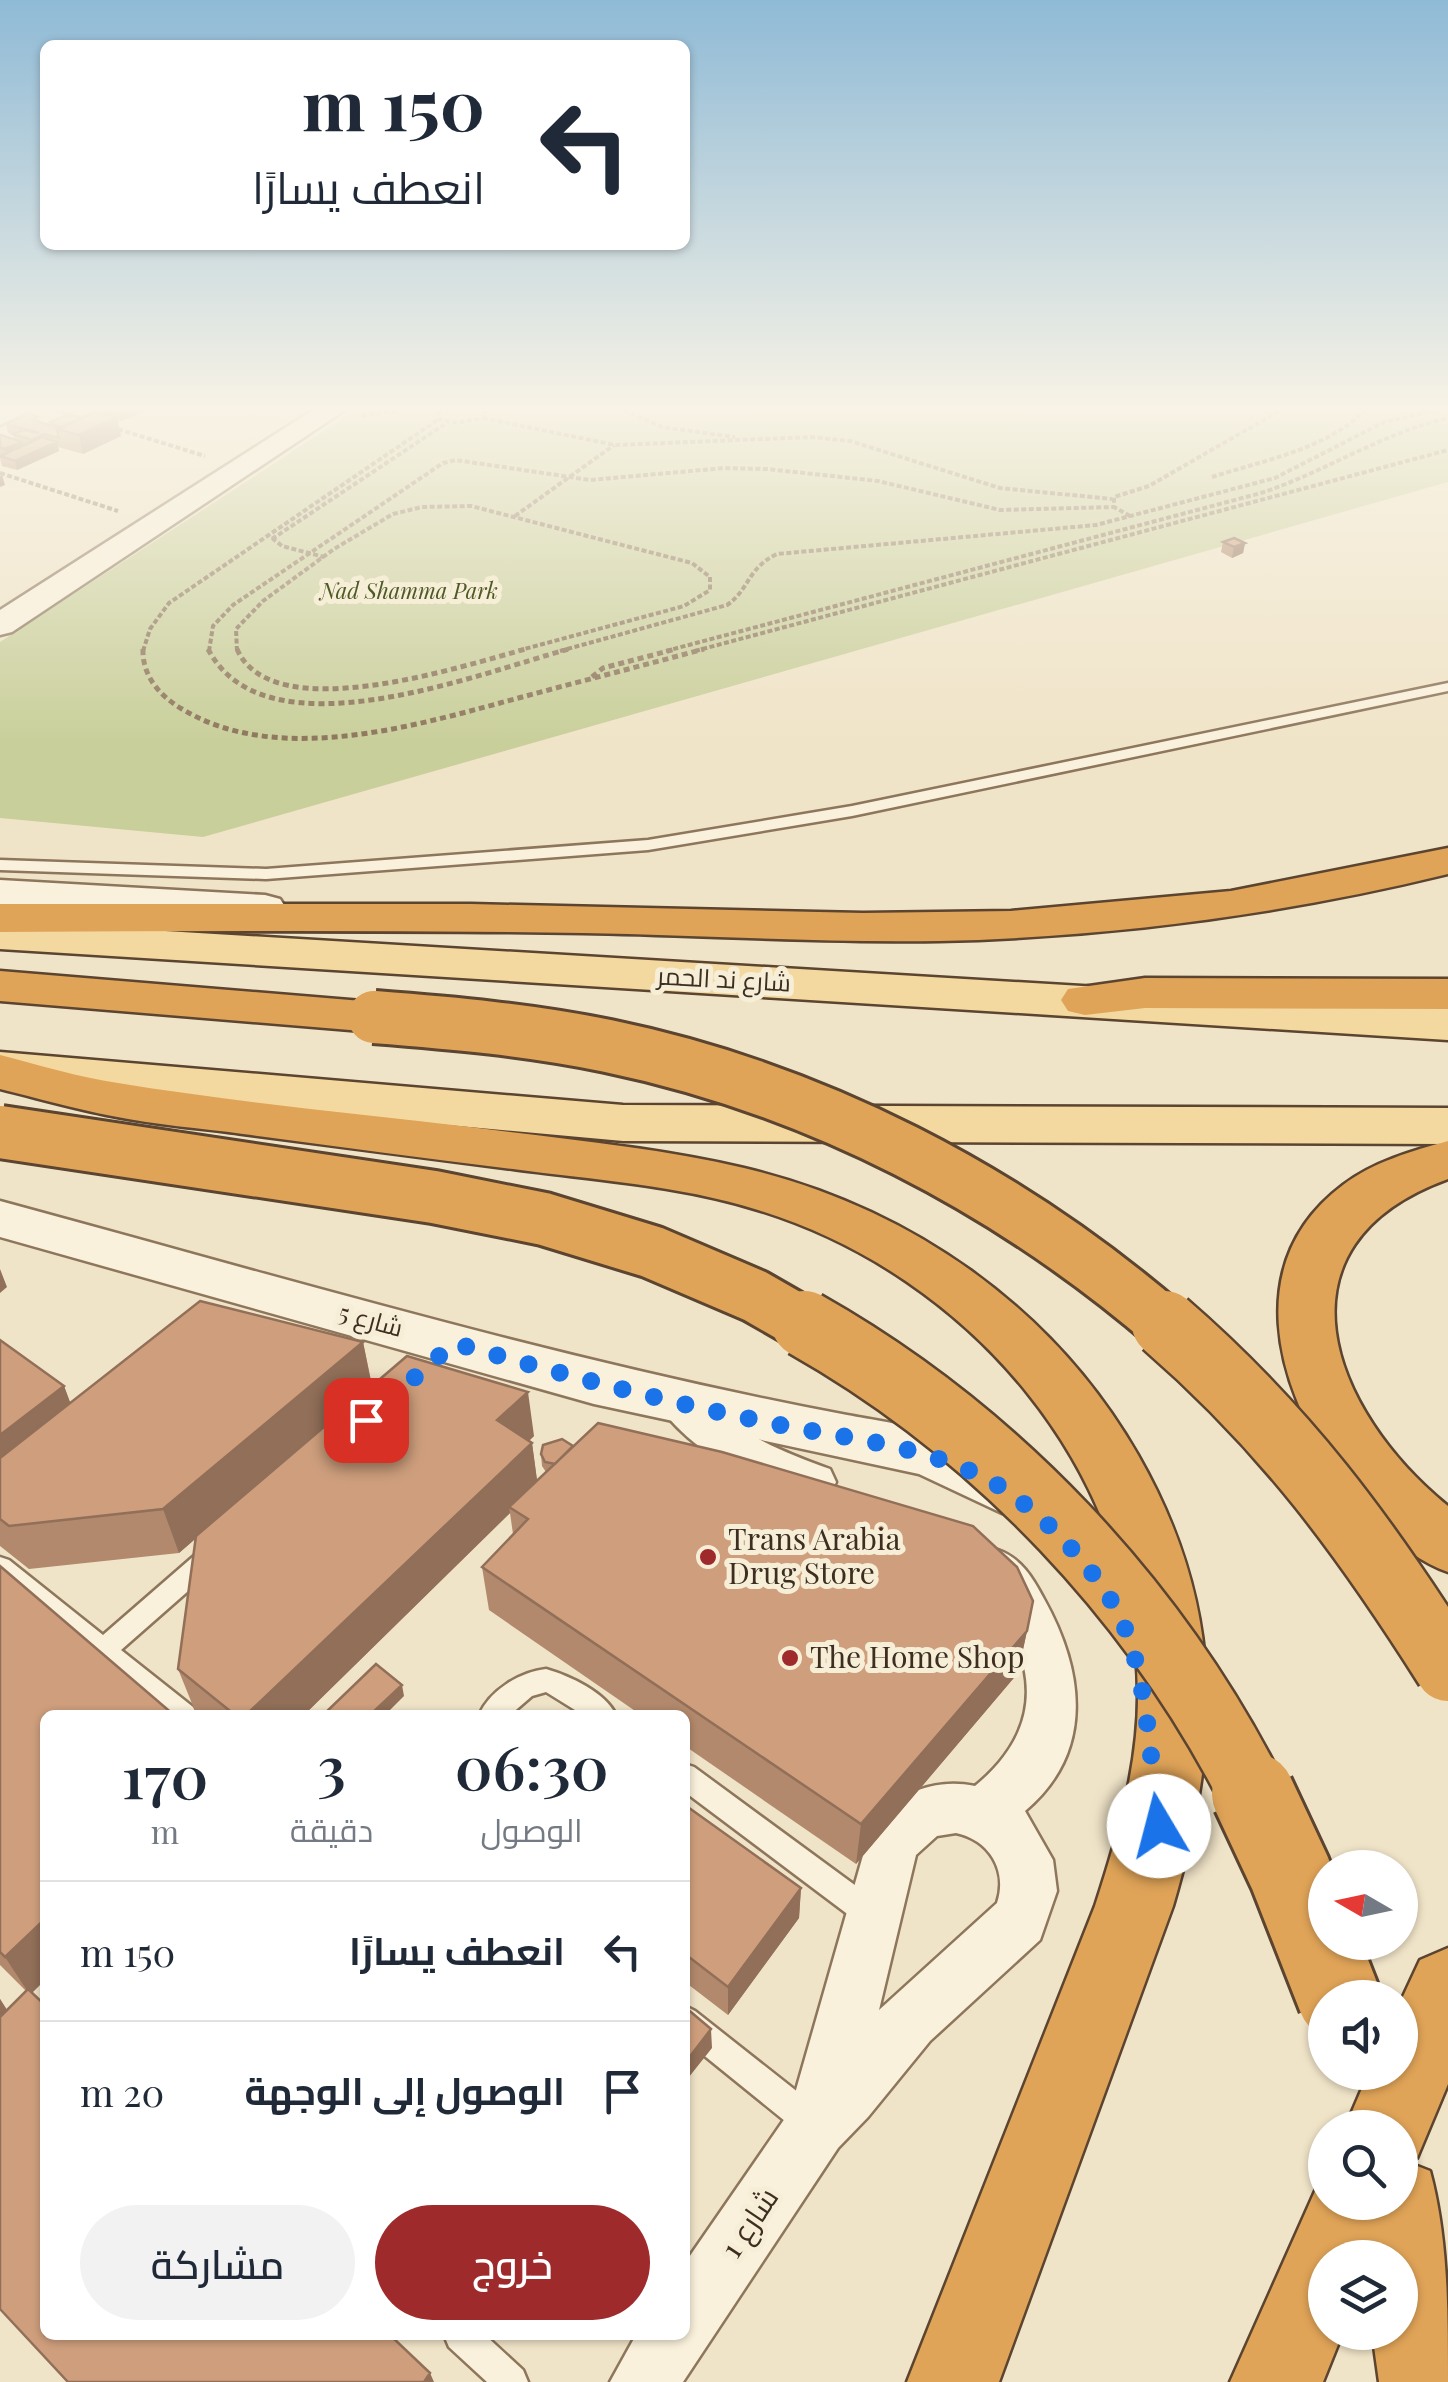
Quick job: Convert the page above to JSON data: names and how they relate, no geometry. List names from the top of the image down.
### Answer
{
  "streets": {
    "main road": ["شارع ند الحمر"],
    "street": ["شارع 5", "شارع 1"]
  },
  "parks": ["Nad Shamma Park"],
  "places": ["Trans Arabia Drug Store", "The Home Shop"],
  "north": "left",
  "page": {
    "turn": ["150 m", "انعطف يسارًا"],
    "eta": [
      "06:30",
      "الوصول",
      "3",
      "دقيقة",
      "170",
      "m"
    ],
    "list": [
      {
        "name": "انعطف يسارًا",
        "value": "150 m"
      },
      {
        "name": "الوصول إلى الوجهة",
        "value": "20 m"
      }
    ],
    "buttons": ["خروج", "مشاركة"]
  }
}
